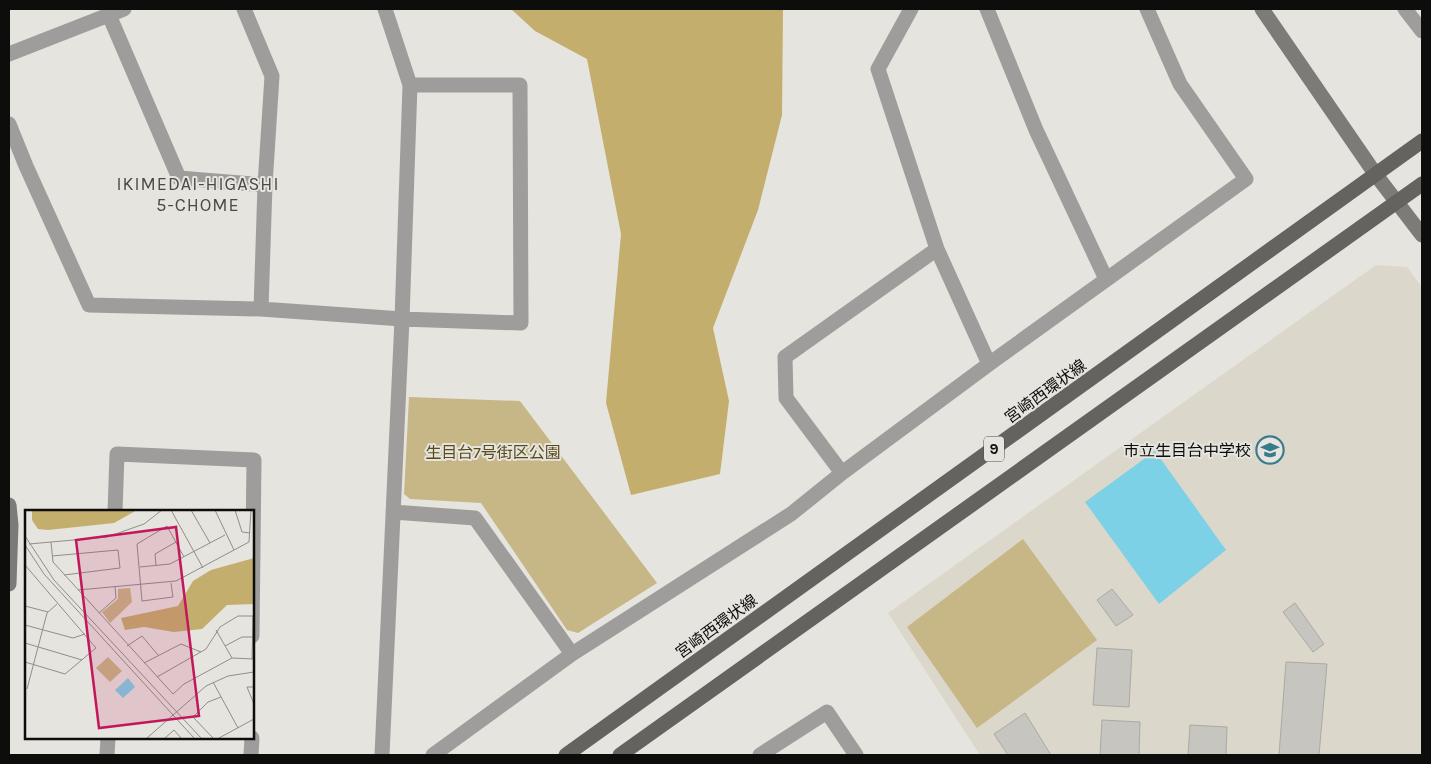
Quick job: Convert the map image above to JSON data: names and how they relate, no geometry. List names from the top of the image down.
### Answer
{
  "streets": {
    "main road": ["宮崎西環状線", "9"]
  },
  "districts": ["IKIMEDAI-HIGASHI 5-CHOME"],
  "parks": ["生目台7号街区公園"],
  "places": {
    "school or university": ["市立生目台中学校"]
  }
}
